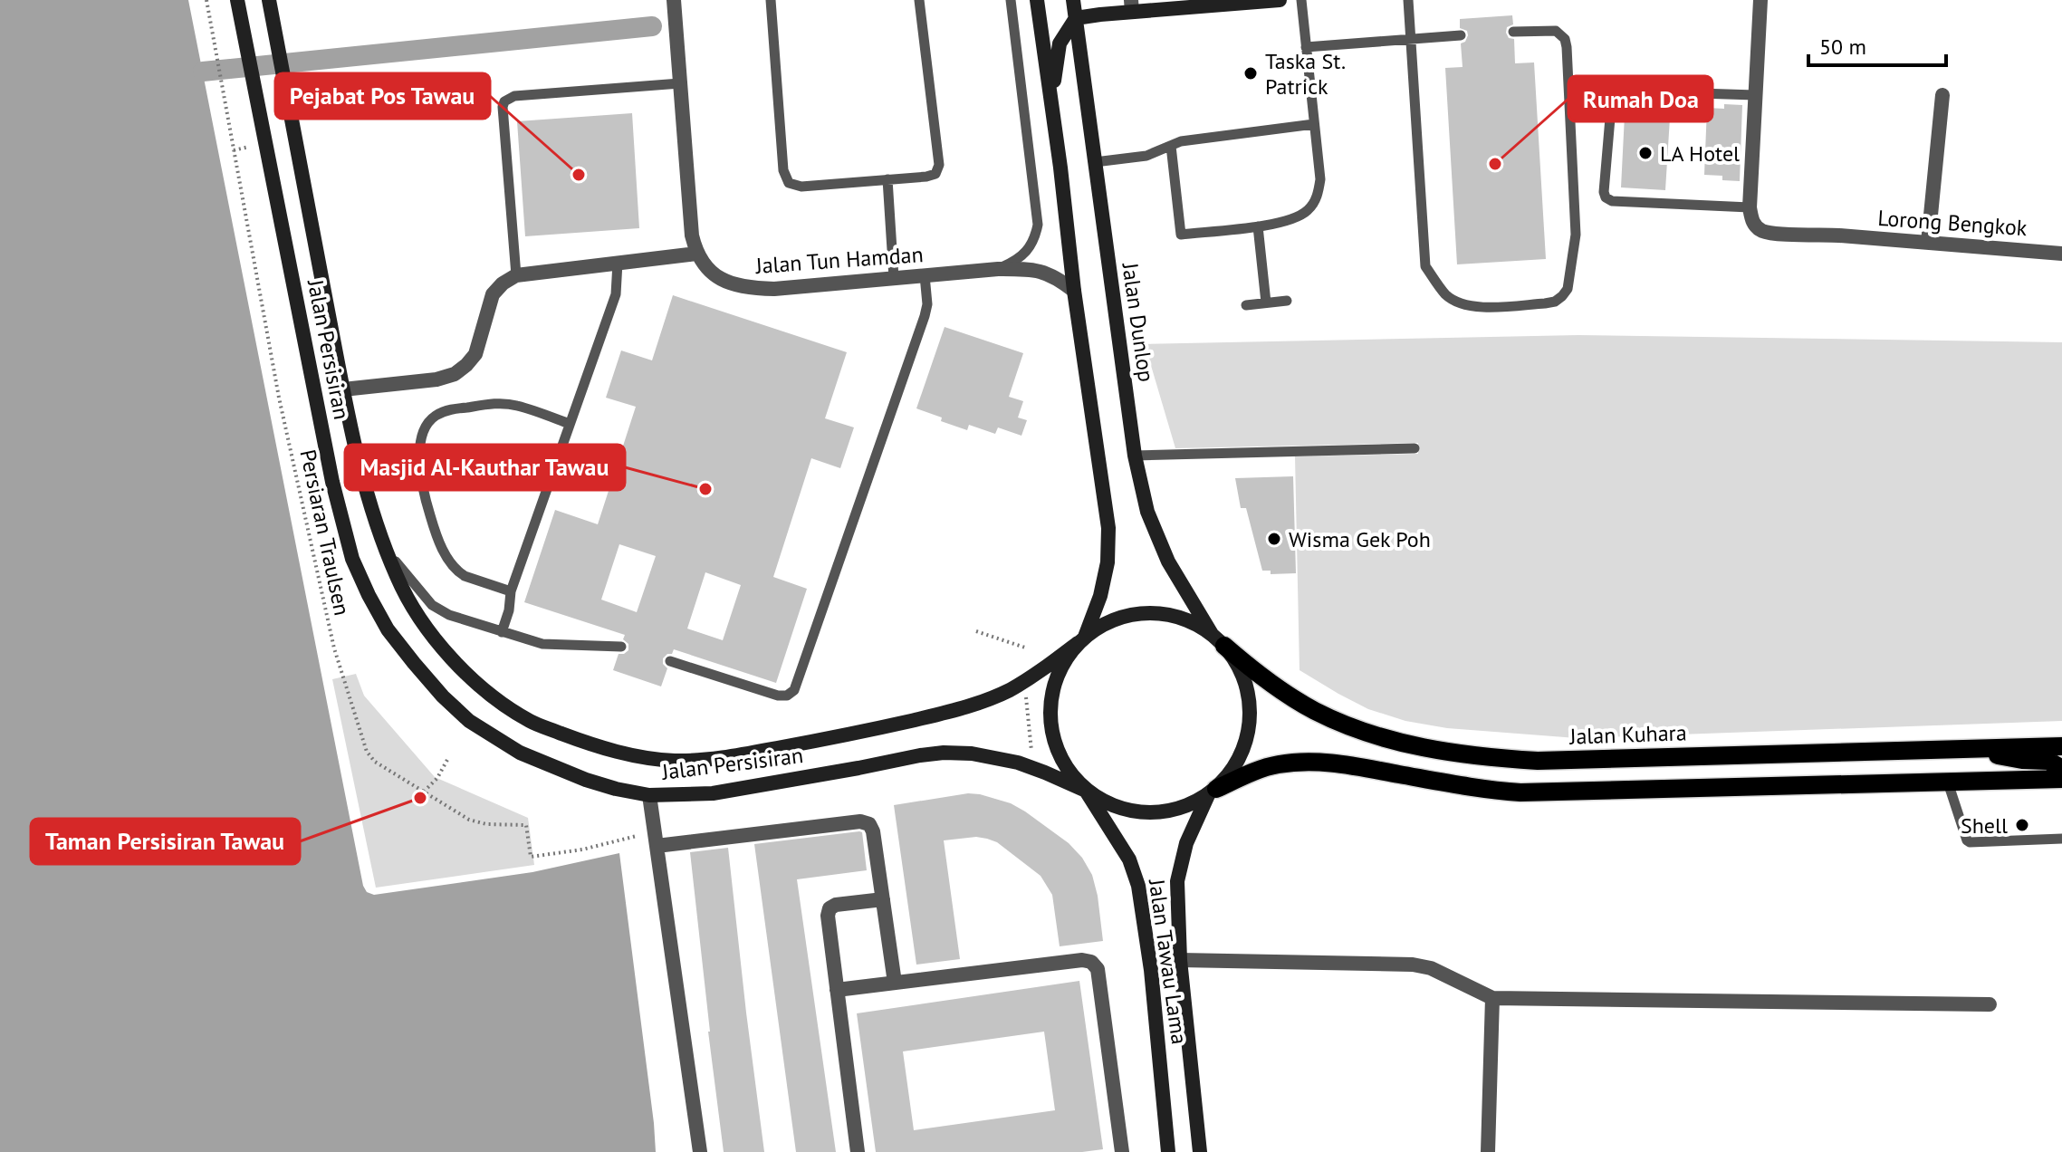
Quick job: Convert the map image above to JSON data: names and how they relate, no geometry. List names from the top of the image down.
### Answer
{
  "streets": {
    "main road": ["Jalan Kuhara"],
    "street": [
      "Lorong Bengkok",
      "Jalan Tun Hamdan",
      "Jalan Dunlop",
      "Jalan Persisiran",
      "Jalan Tawau Lama"
    ],
    "path": ["Persiaran Traulsen"]
  },
  "crossings": [
    ["Jalan Dunlop", "Jalan Persisiran"],
    ["Jalan Dunlop", "Jalan Kuhara"],
    ["Jalan Dunlop", "Jalan Tawau Lama"],
    ["Jalan Persisiran", "Jalan Kuhara"],
    ["Jalan Persisiran", "Jalan Tawau Lama"],
    ["Jalan Kuhara", "Jalan Tawau Lama"]
  ],
  "places": [
    "Taska St. Patrick",
    "LA Hotel",
    "Rumah Doa",
    "Pejabat Pos Tawau",
    "Masjid Al-Kauthar Tawau",
    "Wisma Gek Poh",
    "Taman Persisiran Tawau",
    "Shell"
  ],
  "scale_bar": "50 m"
}
